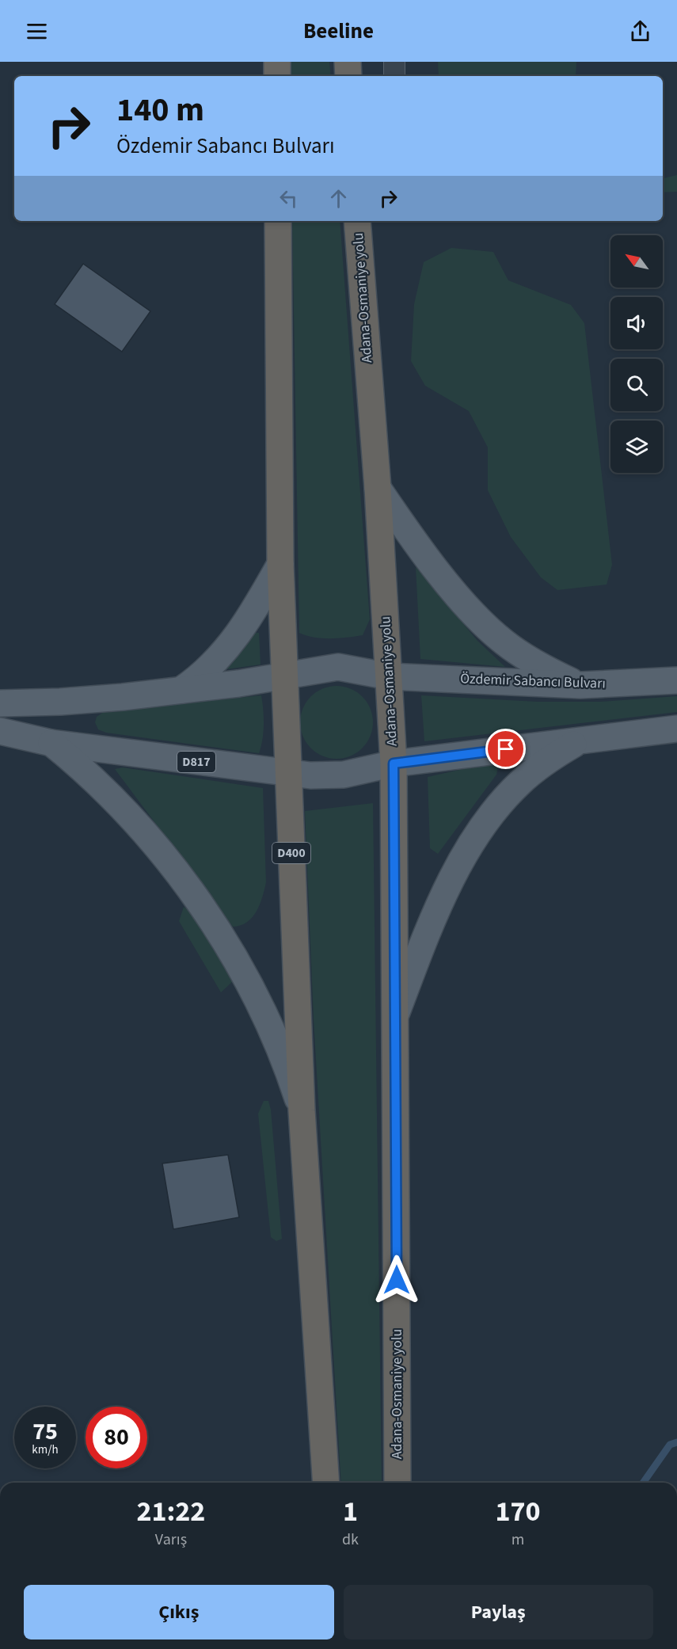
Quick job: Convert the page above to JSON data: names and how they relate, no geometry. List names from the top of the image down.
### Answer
{
  "streets": {
    "highway": ["Adana-Osmaniye yolu", "D400"],
    "main road": ["Özdemir Sabancı Bulvarı", "D817"]
  },
  "crossings": [
    ["Adana-Osmaniye yolu", "Özdemir Sabancı Bulvarı"],
    ["Adana-Osmaniye yolu", "D817"],
    ["Özdemir Sabancı Bulvarı", "D400"],
    ["D817", "D400"]
  ],
  "north": "top left",
  "page": {
    "header": "Beeline",
    "turn": ["140 m", "Özdemir Sabancı Bulvarı"],
    "speed": "75 km/h",
    "limit": "80",
    "eta": [
      "21:22",
      "Varış",
      "1",
      "dk",
      "170",
      "m"
    ],
    "buttons": ["Çıkış", "Paylaş"]
  }
}
